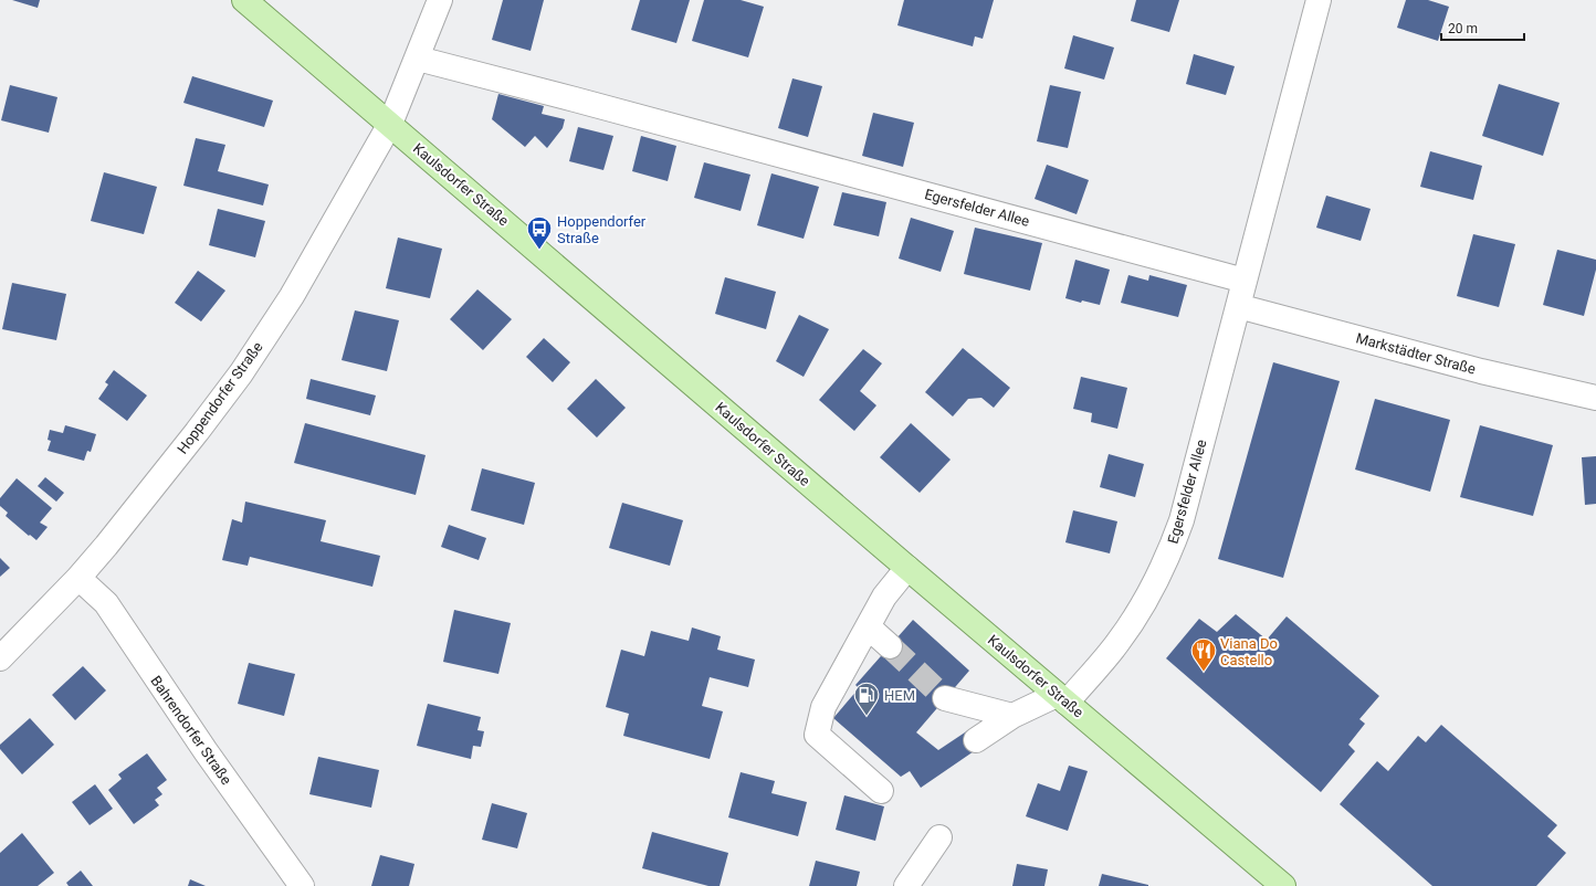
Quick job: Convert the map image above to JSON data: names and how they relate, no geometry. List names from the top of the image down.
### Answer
{
  "streets": {
    "main road": ["Kaulsdorfer Straße"],
    "street": [
      "Egersfelder Allee",
      "Markstädter Straße",
      "Hoppendorfer Straße",
      "Bahrendorfer Straße"
    ]
  },
  "crossings": [
    ["Kaulsdorfer Straße", "Egersfelder Allee"],
    ["Kaulsdorfer Straße", "Hoppendorfer Straße"],
    ["Egersfelder Allee", "Markstädter Straße"],
    ["Egersfelder Allee", "Hoppendorfer Straße"],
    ["Hoppendorfer Straße", "Bahrendorfer Straße"]
  ],
  "places": {
    "bus stop": ["Hoppendorfer Straße"],
    "restaurant": ["Viana Do Castello"],
    "fuel station": ["HEM"]
  },
  "scale_bar": "20 m"
}
